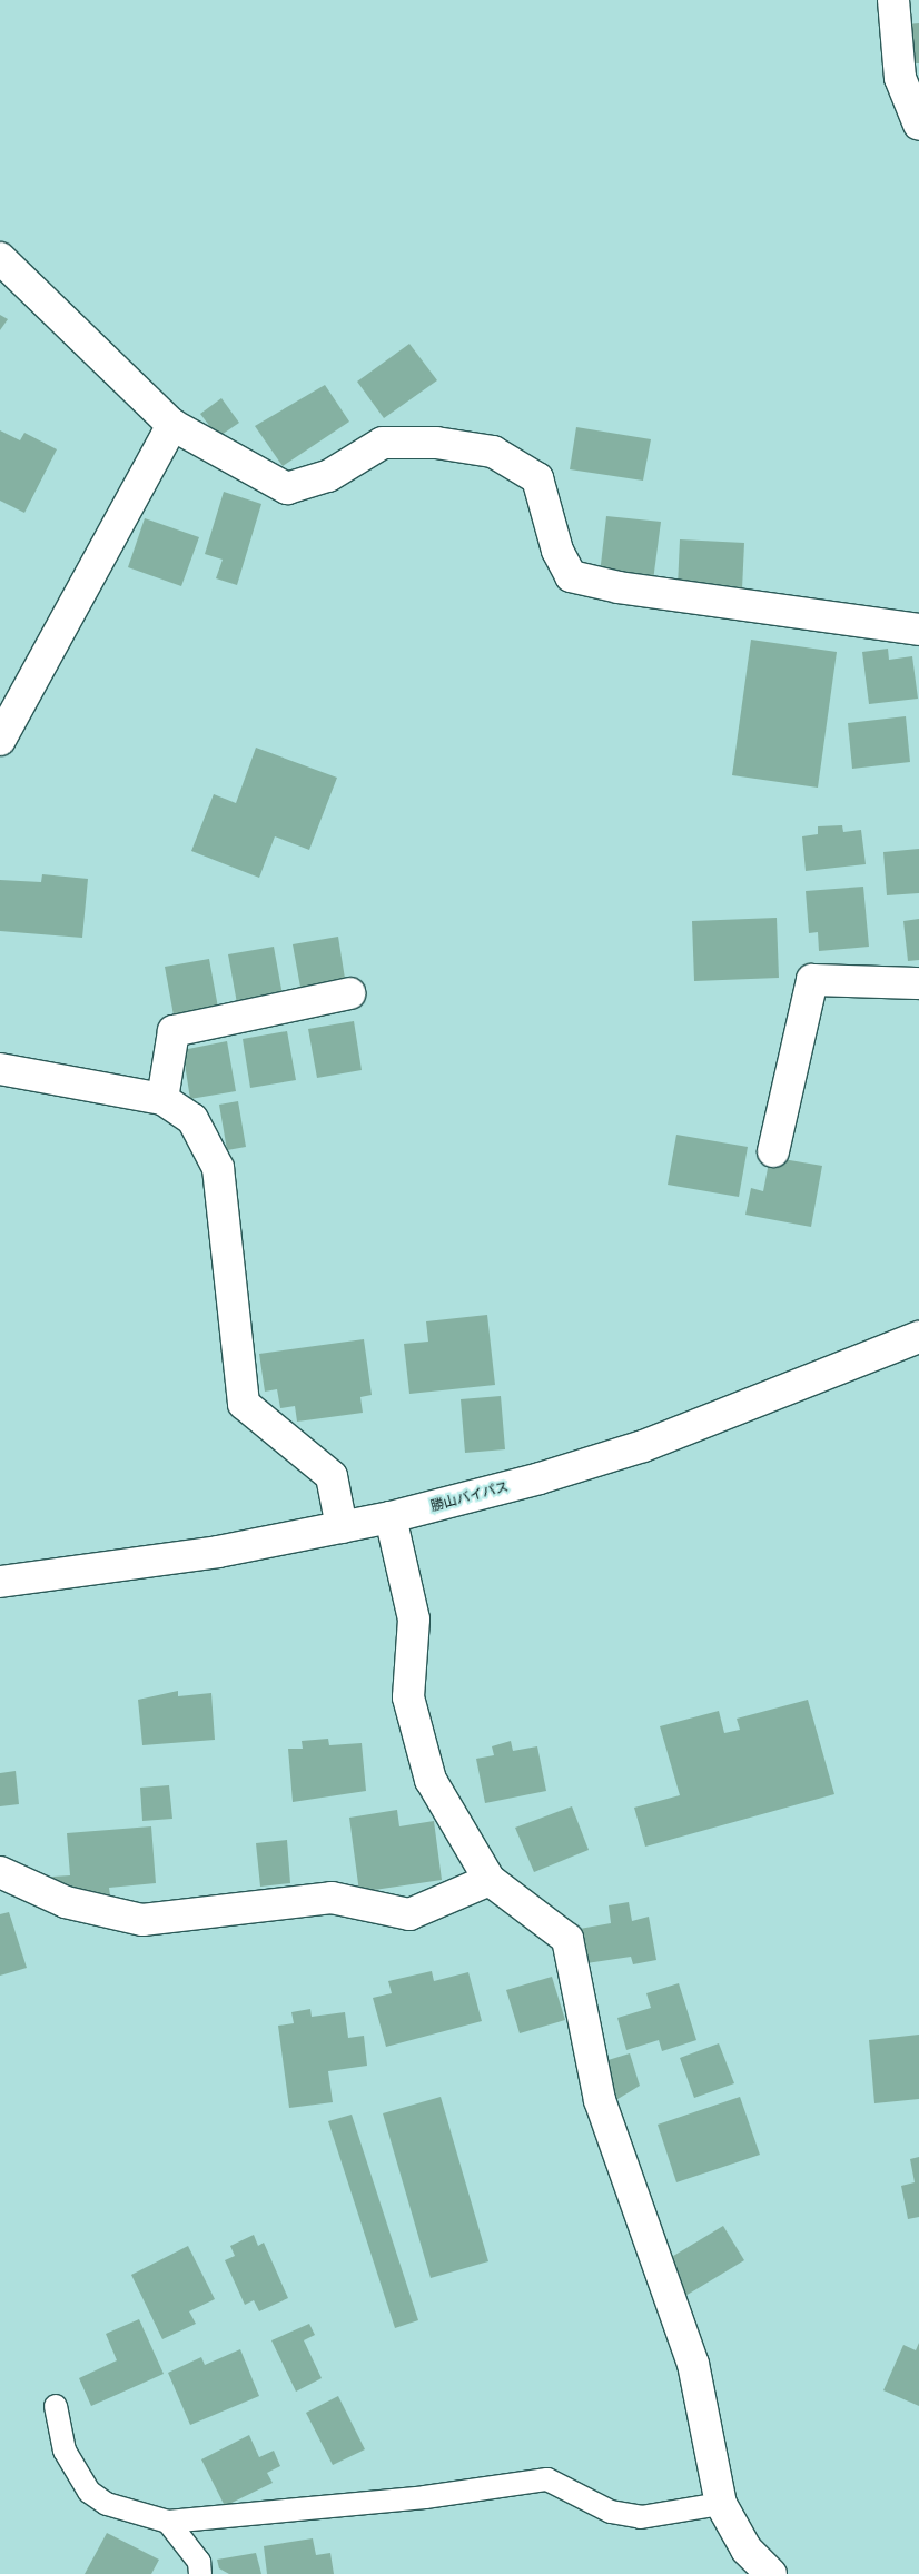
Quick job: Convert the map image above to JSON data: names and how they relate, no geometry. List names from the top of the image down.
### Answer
{
  "streets": {
    "street": ["勝山バイパス"]
  }
}
